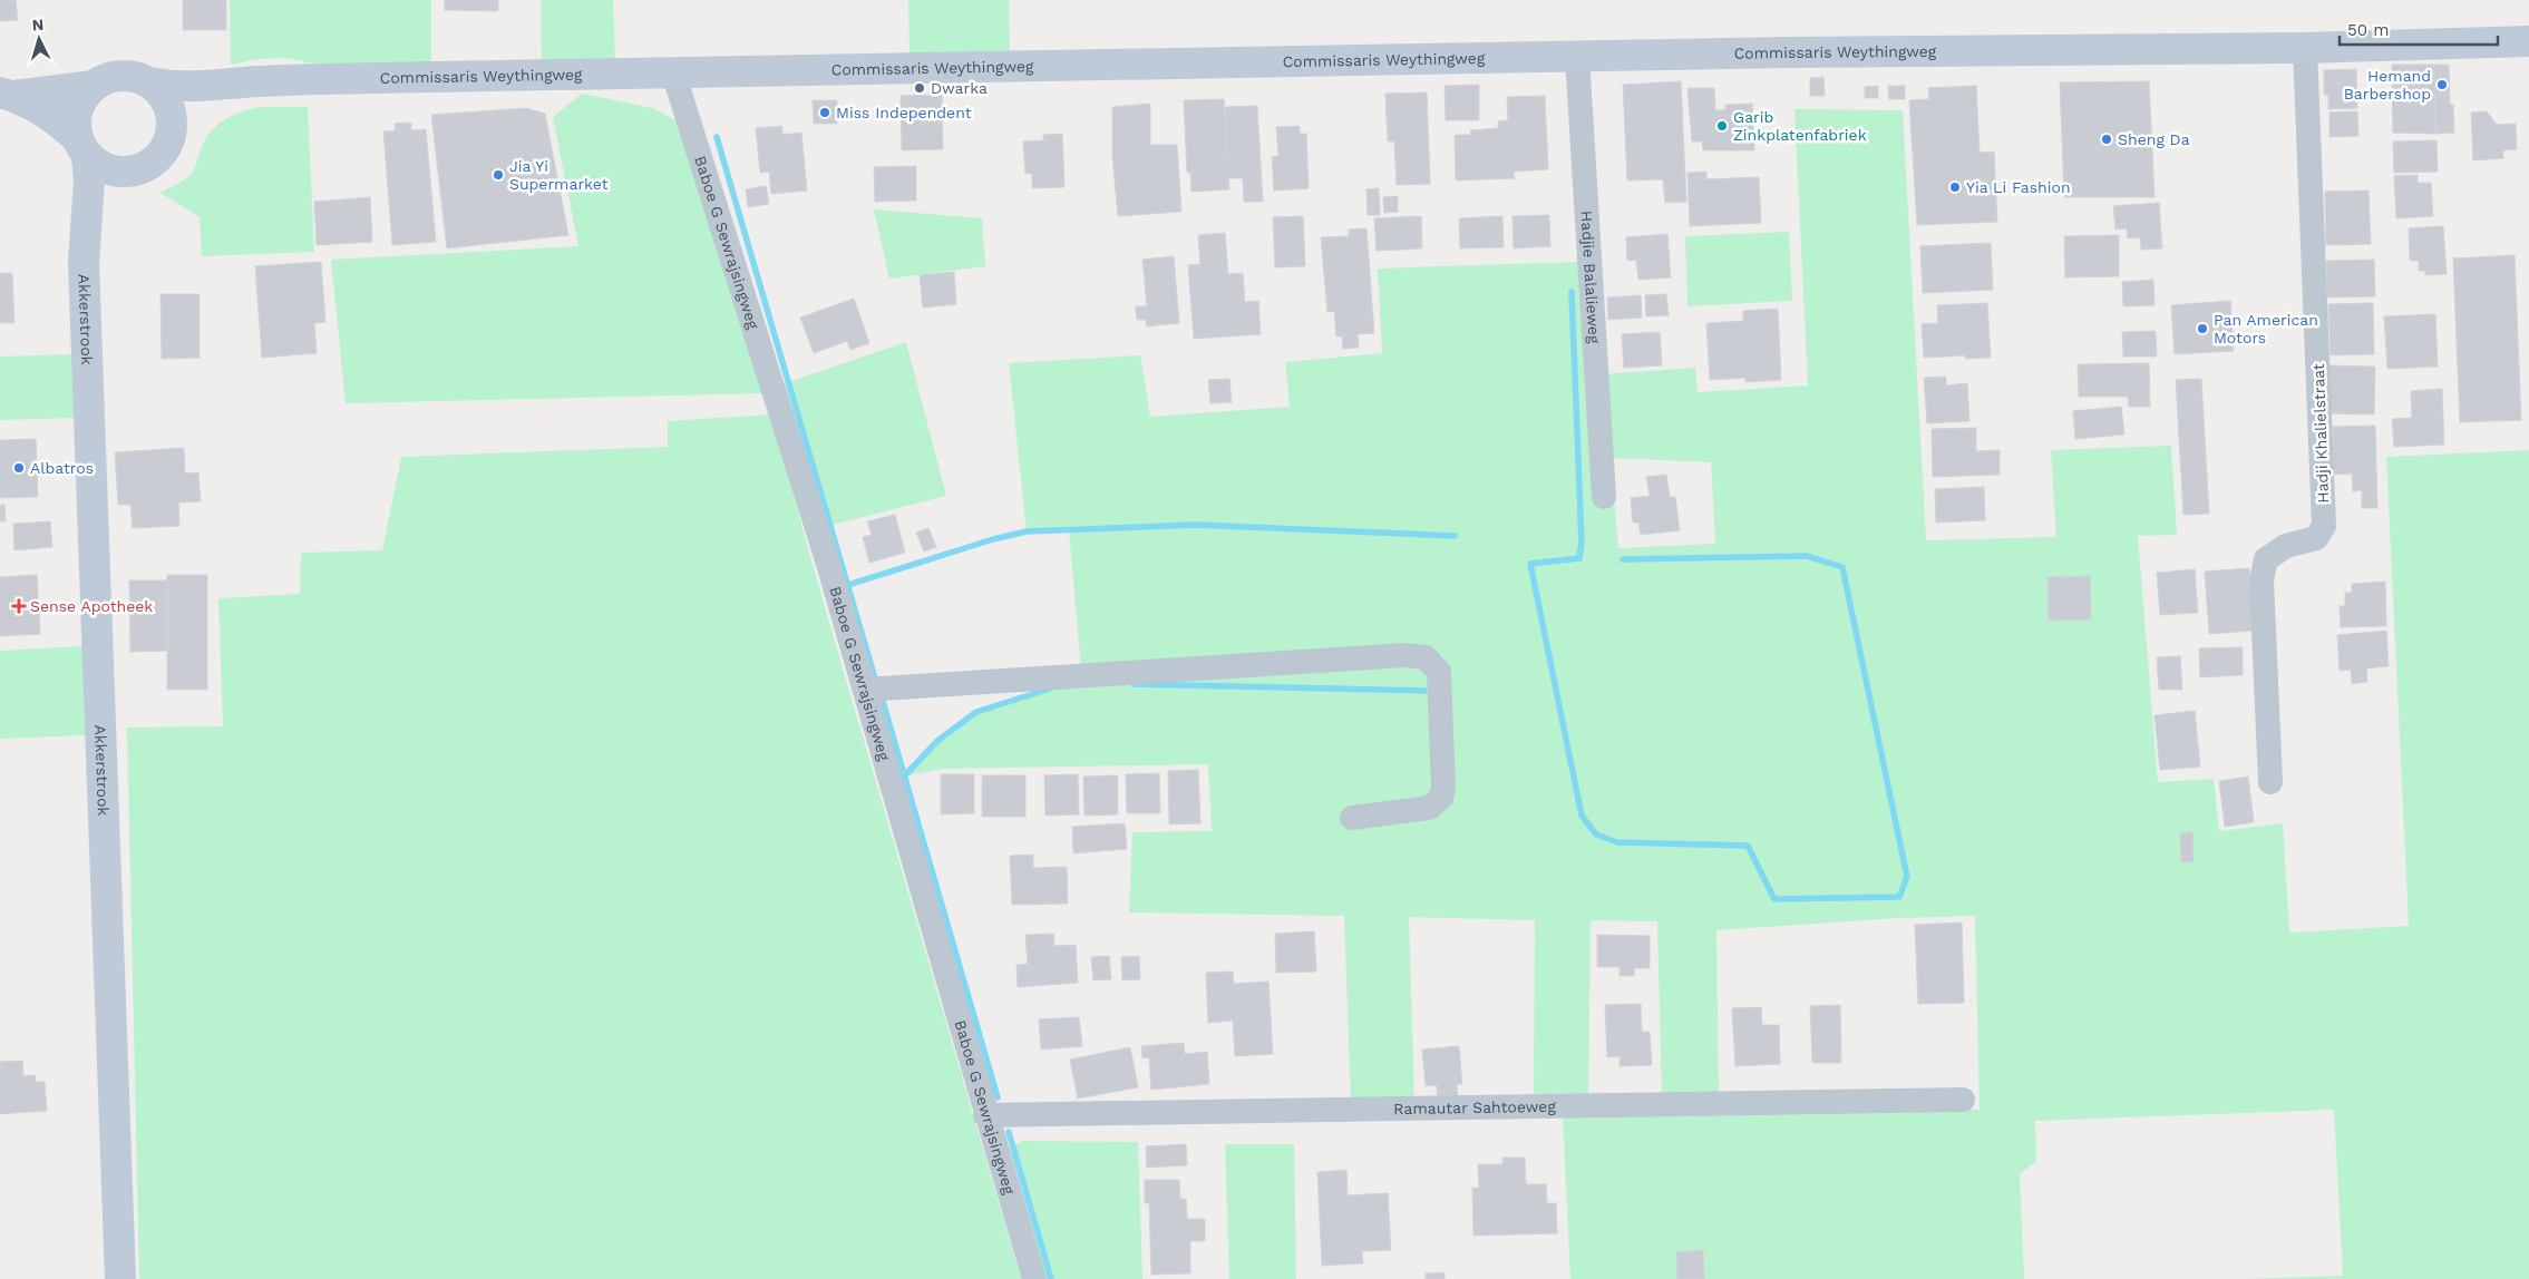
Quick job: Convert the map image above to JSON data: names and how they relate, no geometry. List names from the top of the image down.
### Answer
{
  "streets": {
    "main road": ["Commissaris Weythingweg", "Akkerstrook"],
    "street": [
      "Baboe G Sewrajsingweg",
      "Hadjie Balalieweg",
      "Hadji Khalielstraat",
      "Ramautar Sahtoeweg"
    ]
  },
  "crossings": [
    ["Commissaris Weythingweg", "Baboe G Sewrajsingweg"],
    ["Commissaris Weythingweg", "Hadjie Balalieweg"],
    ["Commissaris Weythingweg", "Akkerstrook"],
    ["Commissaris Weythingweg", "Hadji Khalielstraat"],
    ["Baboe G Sewrajsingweg", "Ramautar Sahtoeweg"]
  ],
  "places": {
    "other": [
      "Hemand Barbershop",
      "Dwarka",
      "Miss Independent",
      "Garib Zinkplatenfabriek",
      "Sheng Da",
      "Jia Yi Supermarket",
      "Yia Li Fashion",
      "Pan American Motors",
      "Albatros"
    ],
    "health": ["Sense Apotheek"]
  },
  "scale_bar": "50 m",
  "north": "top"
}
